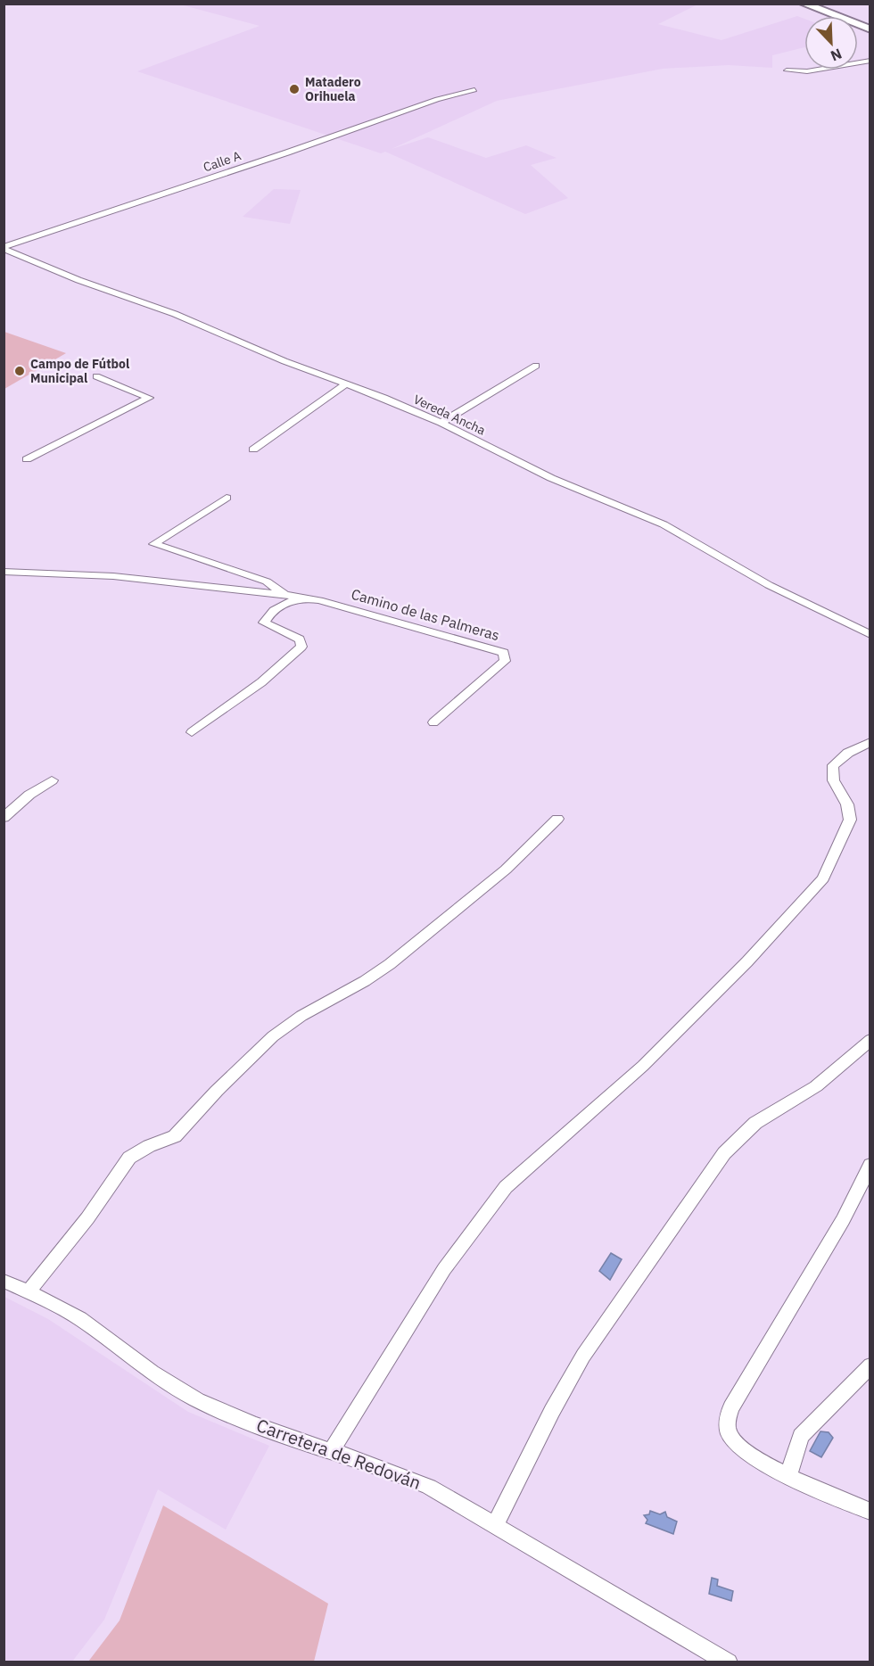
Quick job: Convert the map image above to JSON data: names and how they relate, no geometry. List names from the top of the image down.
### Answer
{
  "streets": {
    "street": [
      "Calle A",
      "Vereda Ancha",
      "Camino de las Palmeras",
      "Carretera de Redován"
    ]
  },
  "crossings": [
    ["Calle A", "Vereda Ancha"]
  ],
  "places": ["Matadero Orihuela", "Campo de Fútbol Municipal"],
  "north": "bottom right"
}
